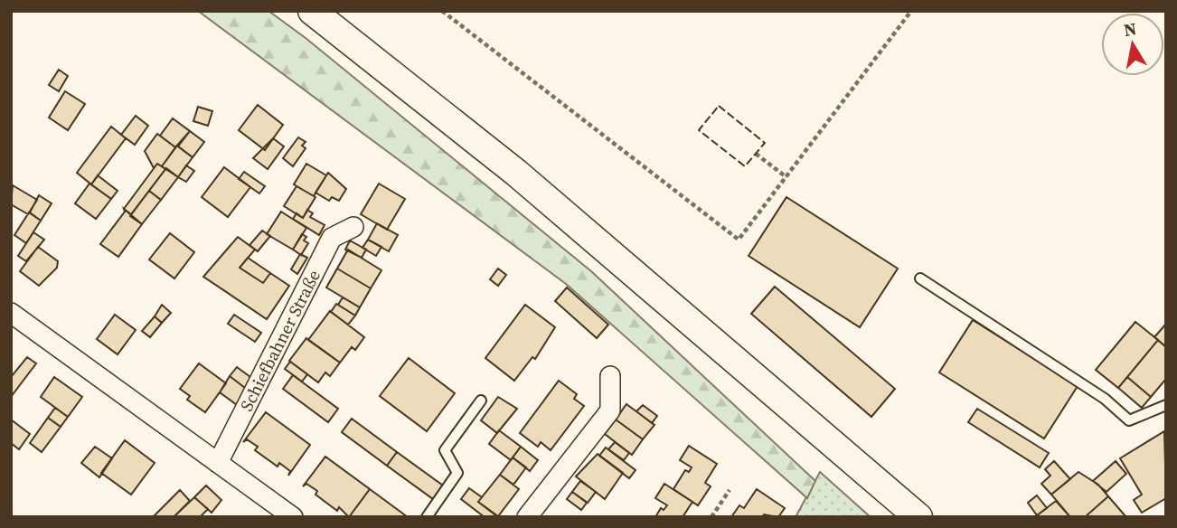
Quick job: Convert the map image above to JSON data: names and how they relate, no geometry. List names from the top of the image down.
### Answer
{
  "streets": {
    "street": ["Schiefbahner Straße"]
  },
  "north": "top"
}
